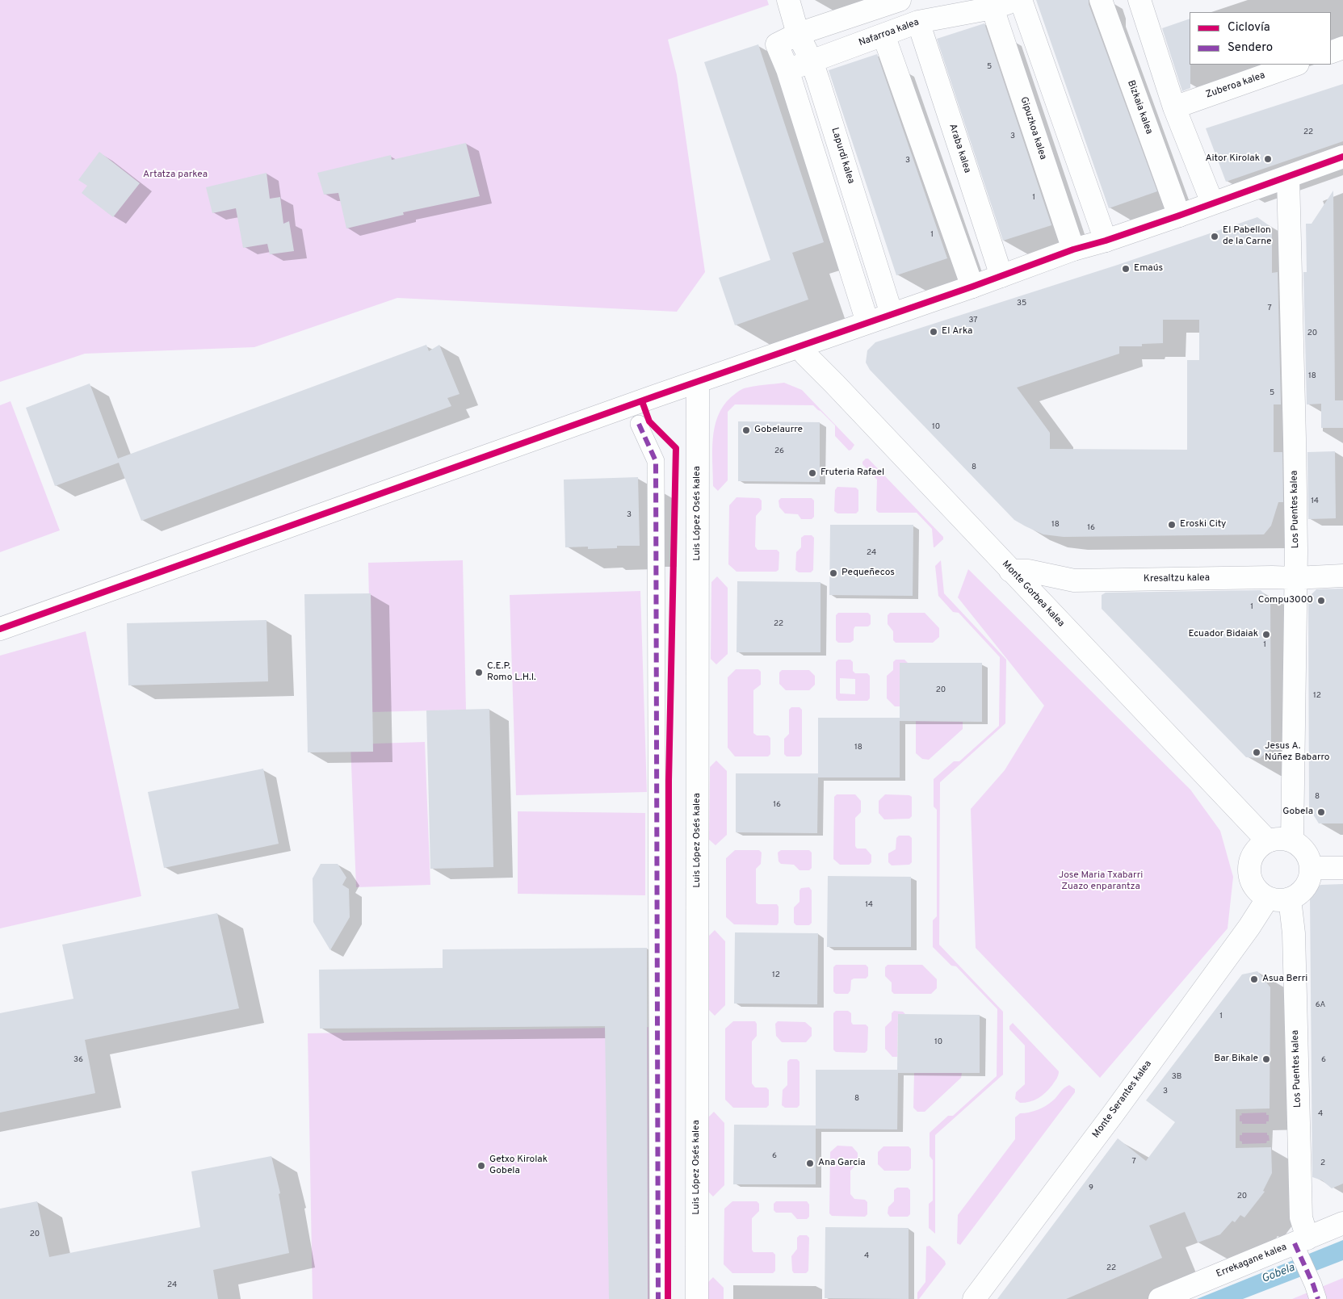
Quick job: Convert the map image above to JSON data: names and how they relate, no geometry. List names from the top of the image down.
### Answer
{
  "streets": {
    "street": [
      "Nafarroa kalea",
      "Zuberoa kalea",
      "Bizkaia kalea",
      "Gipuzkoa kalea",
      "Araba kalea",
      "Lapurdi kalea",
      "Los Puentes kalea",
      "Luis López Osés kalea",
      "Kresaltzu kalea",
      "Monte Gorbea kalea",
      "Monte Serantes kalea",
      "Errekagane kalea"
    ]
  },
  "crossings": [
    ["Nafarroa kalea", "Gipuzkoa kalea"],
    ["Nafarroa kalea", "Araba kalea"],
    ["Nafarroa kalea", "Lapurdi kalea"],
    ["Los Puentes kalea", "Kresaltzu kalea"],
    ["Los Puentes kalea", "Monte Gorbea kalea"],
    ["Los Puentes kalea", "Monte Serantes kalea"],
    ["Los Puentes kalea", "Errekagane kalea"],
    ["Kresaltzu kalea", "Monte Gorbea kalea"],
    ["Monte Gorbea kalea", "Monte Serantes kalea"]
  ],
  "water": ["Gobela"],
  "parks": ["Artatza parkea", "Jose Maria Txabarri Zuazo enparantza"],
  "places": [
    "Aitor Kirolak",
    "El Pabellon de la Carne",
    "Emaús",
    "El Arka",
    "Gobelaurre",
    "Fruteria Rafael",
    "Eroski City",
    "Pequeñecos",
    "Compu3000",
    "Ecuador Bidaiak",
    "C.E.P. Romo L.H.I.",
    "Jesus A. Núñez Babarro",
    "Gobela",
    "Asua Berri",
    "Bar Bikale",
    "Ana Garcia",
    "Getxo Kirolak Gobela"
  ],
  "house_numbers": [
    "5",
    "22",
    "3",
    "3",
    "1",
    "1",
    "35",
    "7",
    "37",
    "20",
    "18",
    "5",
    "10",
    "26",
    "8",
    "14",
    "3",
    "18",
    "16",
    "24",
    "1",
    "22",
    "1",
    "20",
    "12",
    "18",
    "8",
    "16",
    "14",
    "12",
    "6A",
    "1",
    "10",
    "36",
    "6",
    "3B",
    "3",
    "8",
    "4",
    "6",
    "7",
    "2",
    "9",
    "20",
    "20",
    "4",
    "22",
    "24"
  ],
  "legend": ["Ciclovía", "Sendero"]
}
